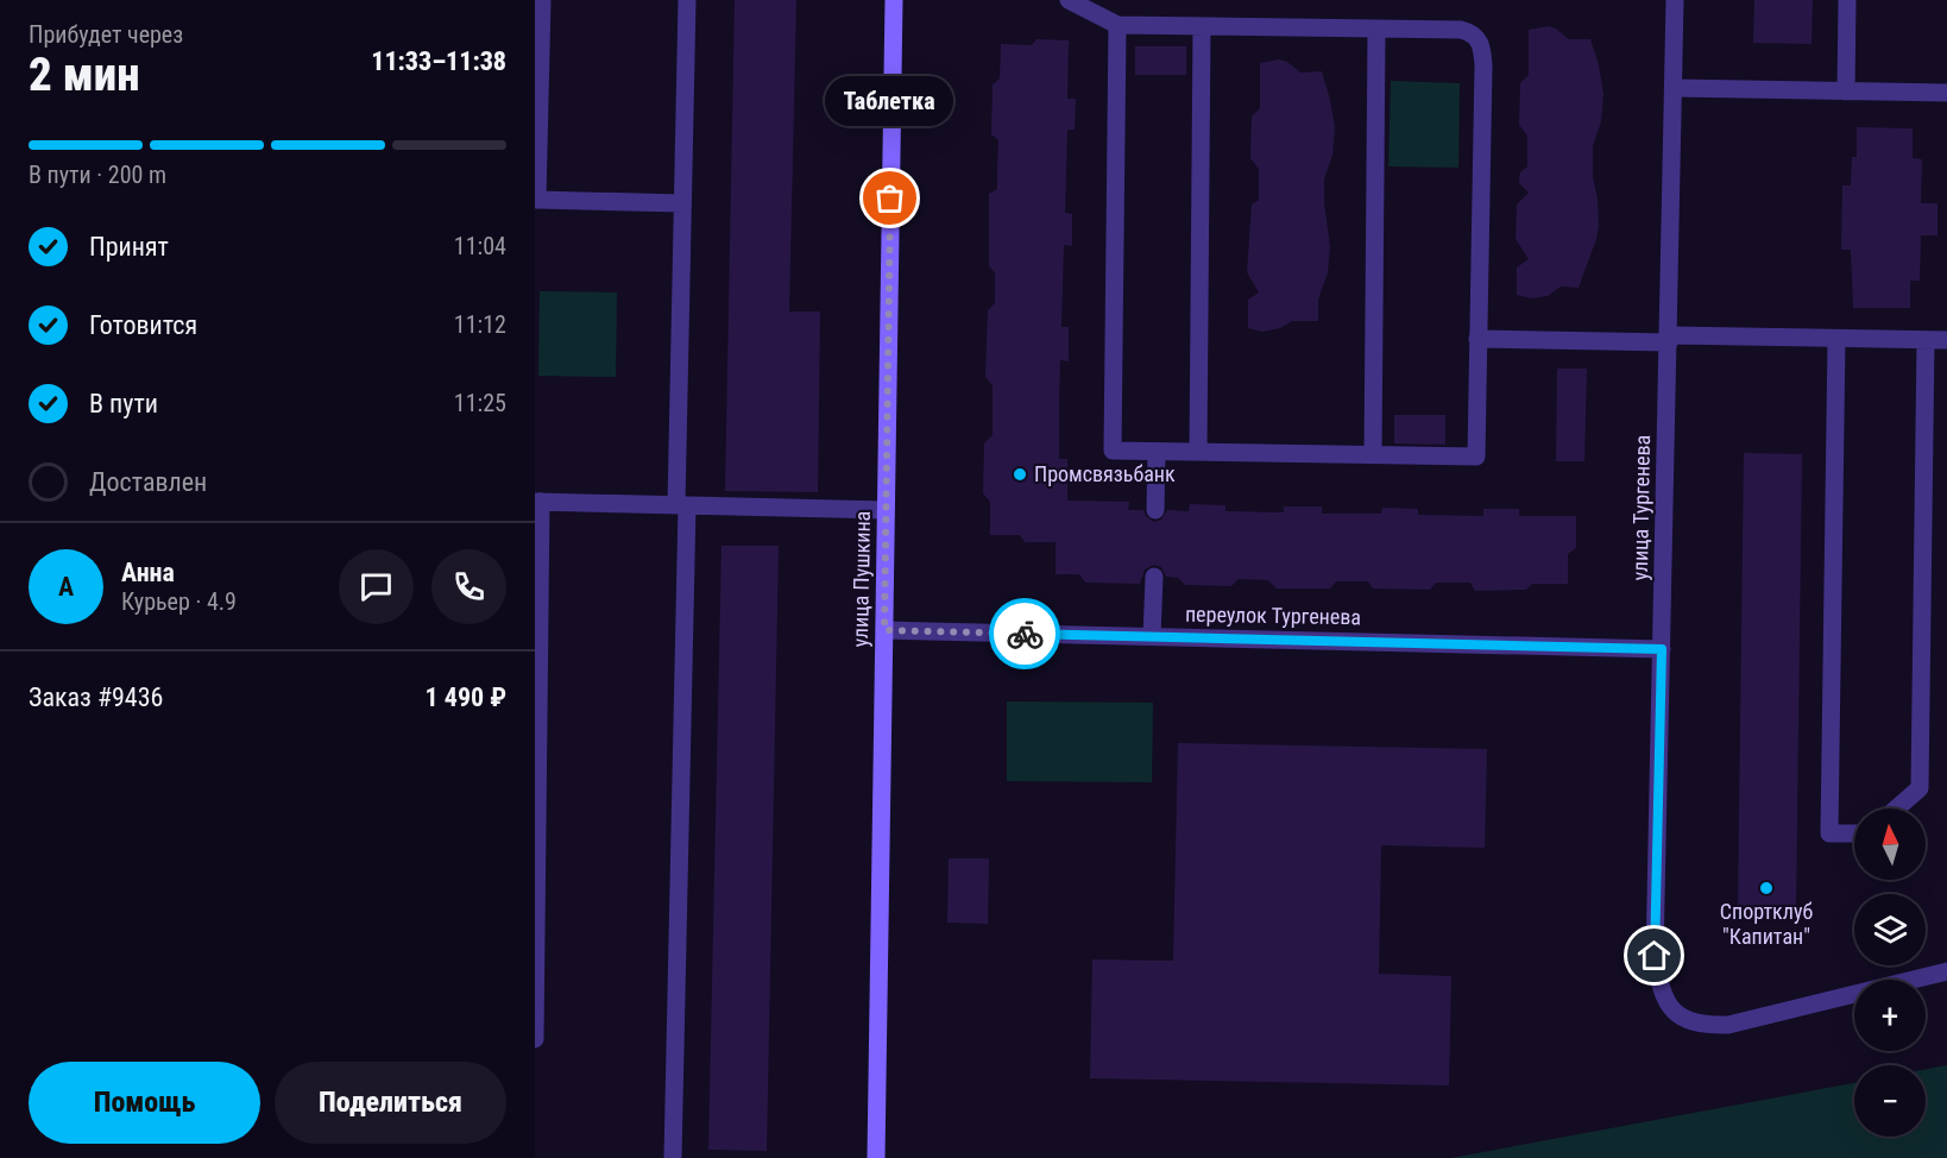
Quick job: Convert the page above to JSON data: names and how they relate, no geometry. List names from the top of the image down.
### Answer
{
  "streets": {
    "main road": ["улица Пушкина"],
    "street": ["улица Тургенева", "переулок Тургенева"]
  },
  "crossings": [
    ["улица Тургенева", "переулок Тургенева"],
    ["улица Пушкина", "переулок Тургенева"]
  ],
  "places": ["Таблетка", "Промсвязьбанк", "Спортклуб \"Капитан\""],
  "north": "top",
  "page": {
    "heading": ["2 мин", "Прибудет через", "11:33–11:38"],
    "panel": [
      "Анна",
      "Курьер · 4.9",
      "Заказ #9436",
      "1 490 ₽"
    ],
    "bubble": "Таблетка",
    "bar": "В пути · 200 m",
    "list": [
      ["Принят", "11:04"],
      ["Готовится", "11:12"],
      ["В пути", "11:25"],
      "Доставлен"
    ],
    "round": "А",
    "map_buttons": ["+", "−"],
    "buttons": ["Помощь", "Поделиться"]
  }
}
